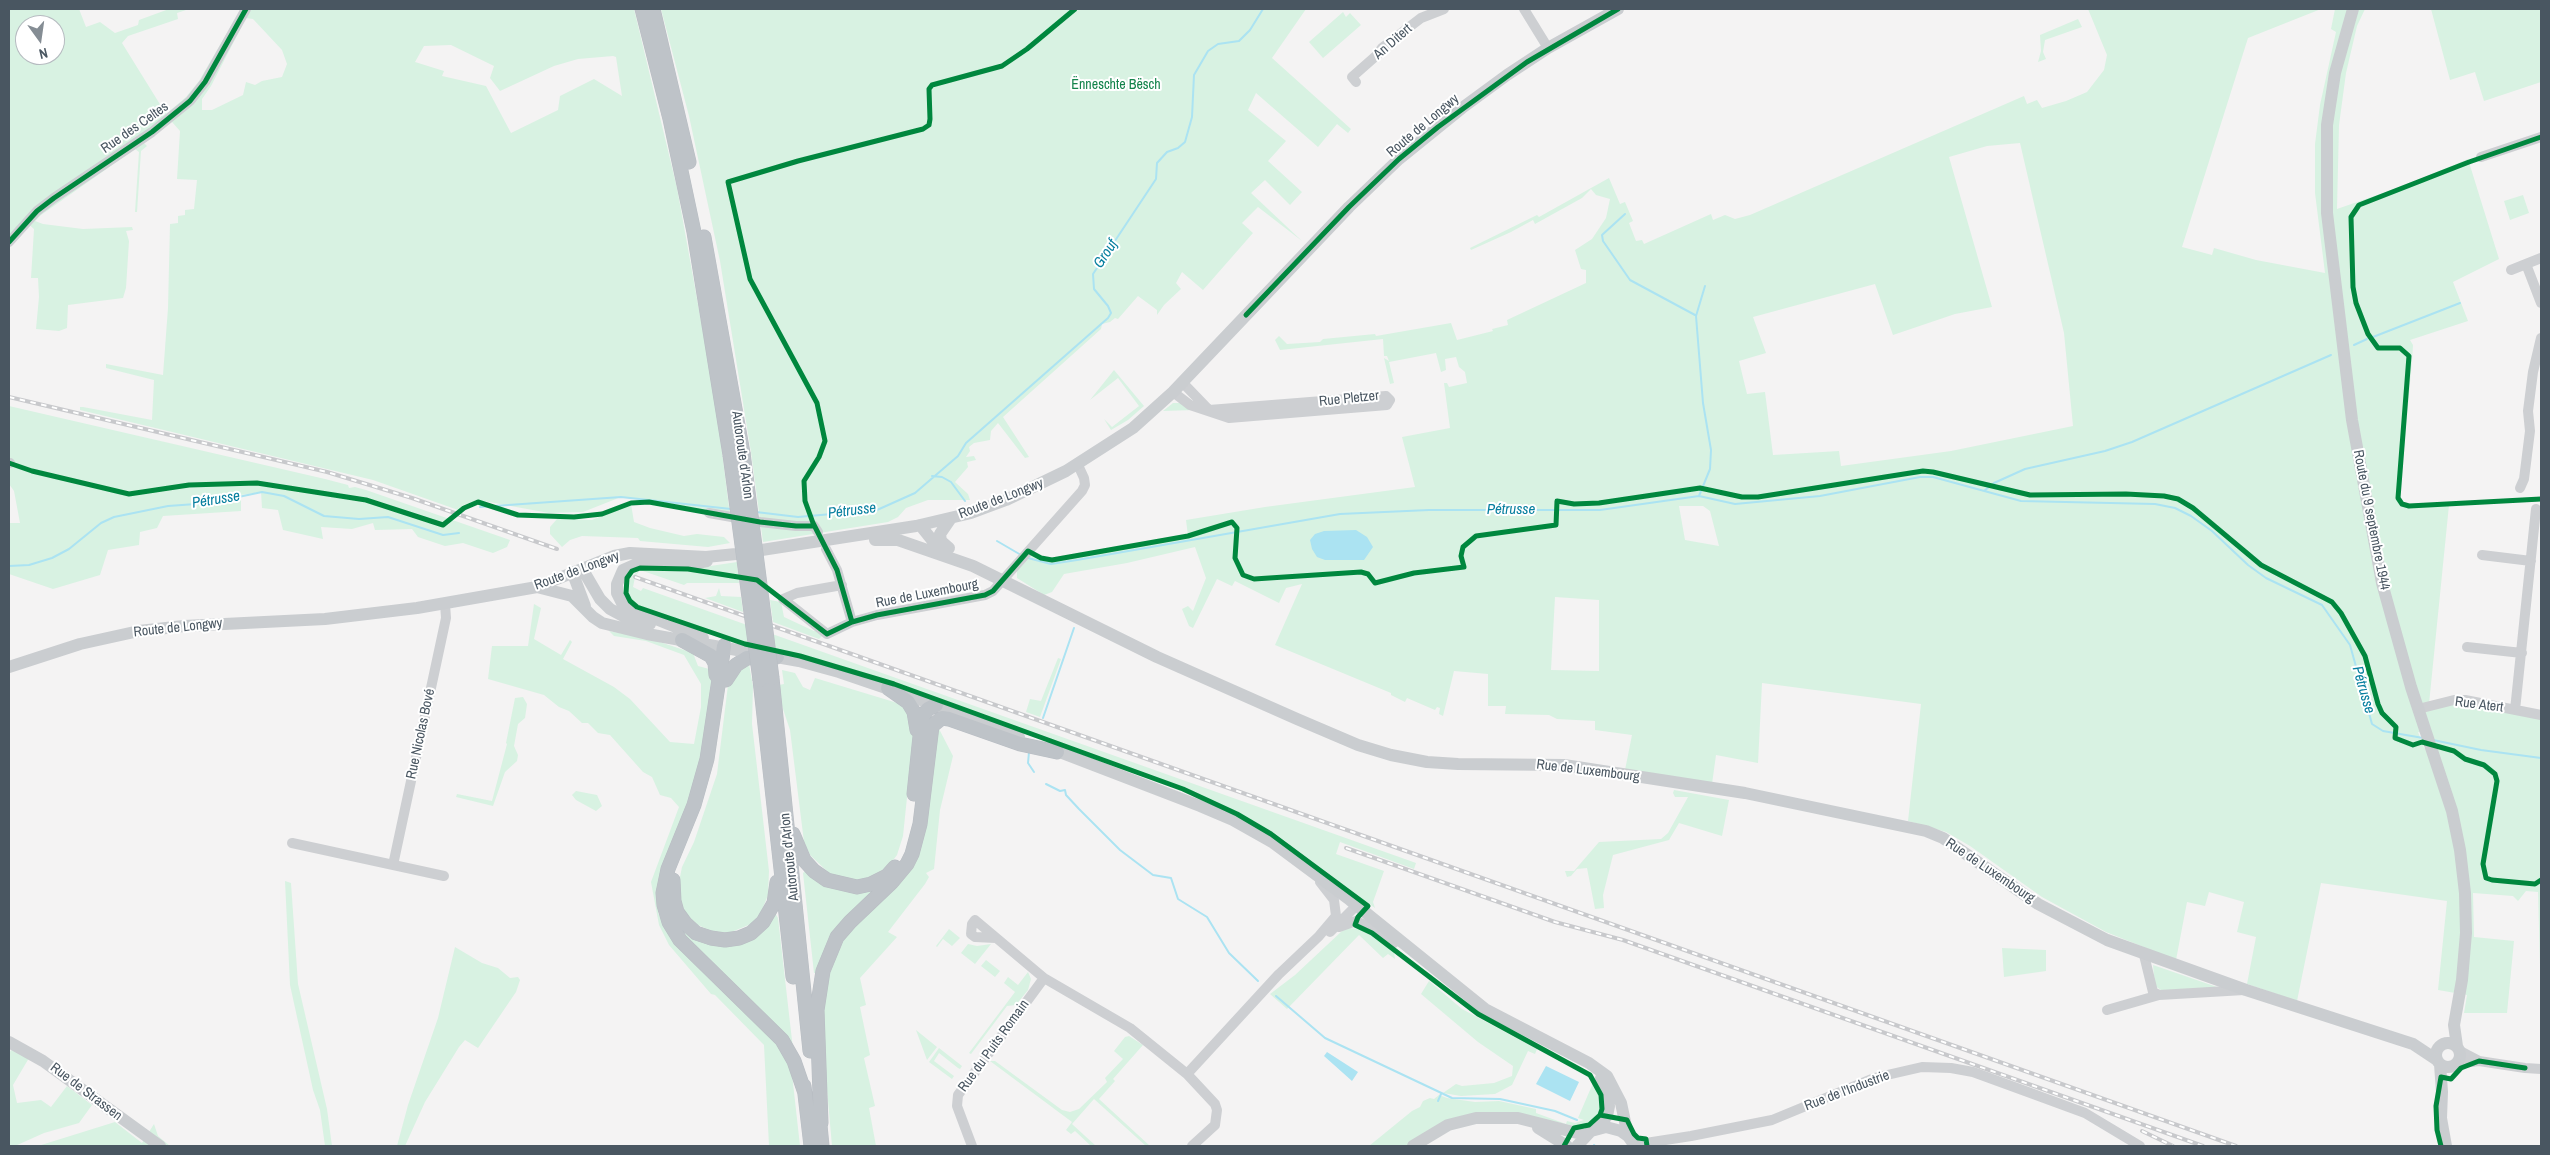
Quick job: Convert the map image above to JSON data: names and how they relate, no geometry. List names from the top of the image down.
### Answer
{
  "streets": {
    "highway": ["Autoroute d'Arlon"],
    "main road": [
      "Route de Longwy",
      "Route du 9 septembre 1944",
      "Rue de Luxembourg",
      "Rue de Strassen"
    ],
    "street": [
      "An Ditert",
      "Rue des Celtes",
      "Rue Pletzer",
      "Rue Atert",
      "Rue Nicolas Bové",
      "Rue du Puits Romain",
      "Rue de l'Industrie"
    ]
  },
  "crossings": [
    ["Route de Longwy", "Rue Pletzer"],
    ["Route de Longwy", "Rue de Luxembourg"],
    ["Route de Longwy", "Rue Nicolas Bové"],
    ["Route du 9 septembre 1944", "Rue de Luxembourg"],
    ["Route du 9 septembre 1944", "Rue Atert"]
  ],
  "water": ["Grouf", "Pétrusse"],
  "parks": ["Ënneschte Bësch"],
  "north": "bottom"
}
